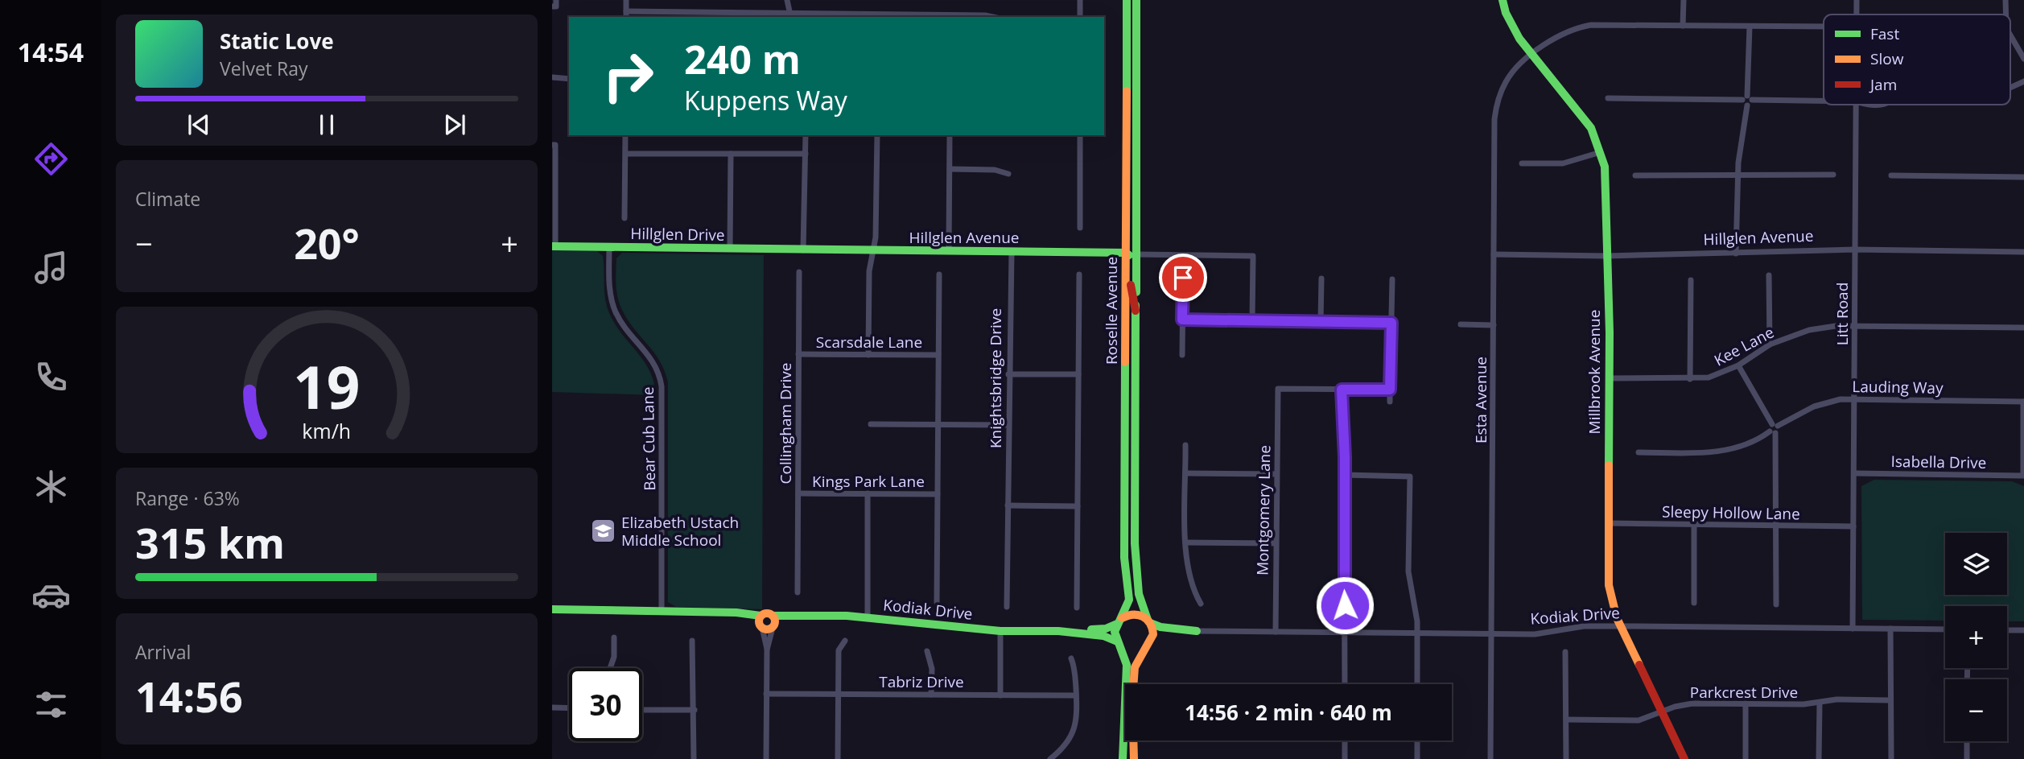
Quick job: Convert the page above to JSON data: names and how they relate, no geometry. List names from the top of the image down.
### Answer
{
  "streets": {
    "street": [
      "Hillglen Drive",
      "Hillglen Avenue",
      "Roselle Avenue",
      "Litt Road",
      "Scarsdale Lane",
      "Kee Lane",
      "Millbrook Avenue",
      "Knightsbridge Drive",
      "Lauding Way",
      "Esta Avenue",
      "Collingham Drive",
      "Bear Cub Lane",
      "Isabella Drive",
      "Kings Park Lane",
      "Montgomery Lane",
      "Sleepy Hollow Lane",
      "Kodiak Drive",
      "Tabriz Drive",
      "Parkcrest Drive"
    ]
  },
  "crossings": [
    ["Hillglen Drive", "Hillglen Avenue"],
    ["Hillglen Drive", "Bear Cub Lane"],
    ["Hillglen Avenue", "Roselle Avenue"],
    ["Hillglen Avenue", "Litt Road"],
    ["Hillglen Avenue", "Millbrook Avenue"],
    ["Hillglen Avenue", "Knightsbridge Drive"],
    ["Hillglen Avenue", "Esta Avenue"],
    ["Roselle Avenue", "Kodiak Drive"],
    ["Litt Road", "Kee Lane"],
    ["Litt Road", "Lauding Way"],
    ["Litt Road", "Isabella Drive"],
    ["Litt Road", "Sleepy Hollow Lane"],
    ["Litt Road", "Kodiak Drive"],
    ["Scarsdale Lane", "Collingham Drive"],
    ["Kee Lane", "Millbrook Avenue"],
    ["Millbrook Avenue", "Esta Avenue"],
    ["Millbrook Avenue", "Sleepy Hollow Lane"],
    ["Millbrook Avenue", "Kodiak Drive"],
    ["Millbrook Avenue", "Parkcrest Drive"],
    ["Esta Avenue", "Kodiak Drive"],
    ["Collingham Drive", "Kings Park Lane"],
    ["Montgomery Lane", "Kodiak Drive"]
  ],
  "places": {
    "school or university": ["Elizabeth Ustach Middle School"]
  },
  "legend": ["Fast", "Slow", "Jam"],
  "page": {
    "tabs": "14:54",
    "turn": ["240 m", "Kuppens Way"],
    "song": ["Static Love", "Velvet Ray"],
    "tile": [
      "Climate",
      ["Range · 63%", "315 km"],
      ["Arrival", "14:56"]
    ],
    "heat": ["−", "20°", "+"],
    "map_buttons": ["+", "−"],
    "limit": "30",
    "trip": "14:56 · 2 min · 640 m",
    "gauge": ["19", "km/h"]
  }
}
